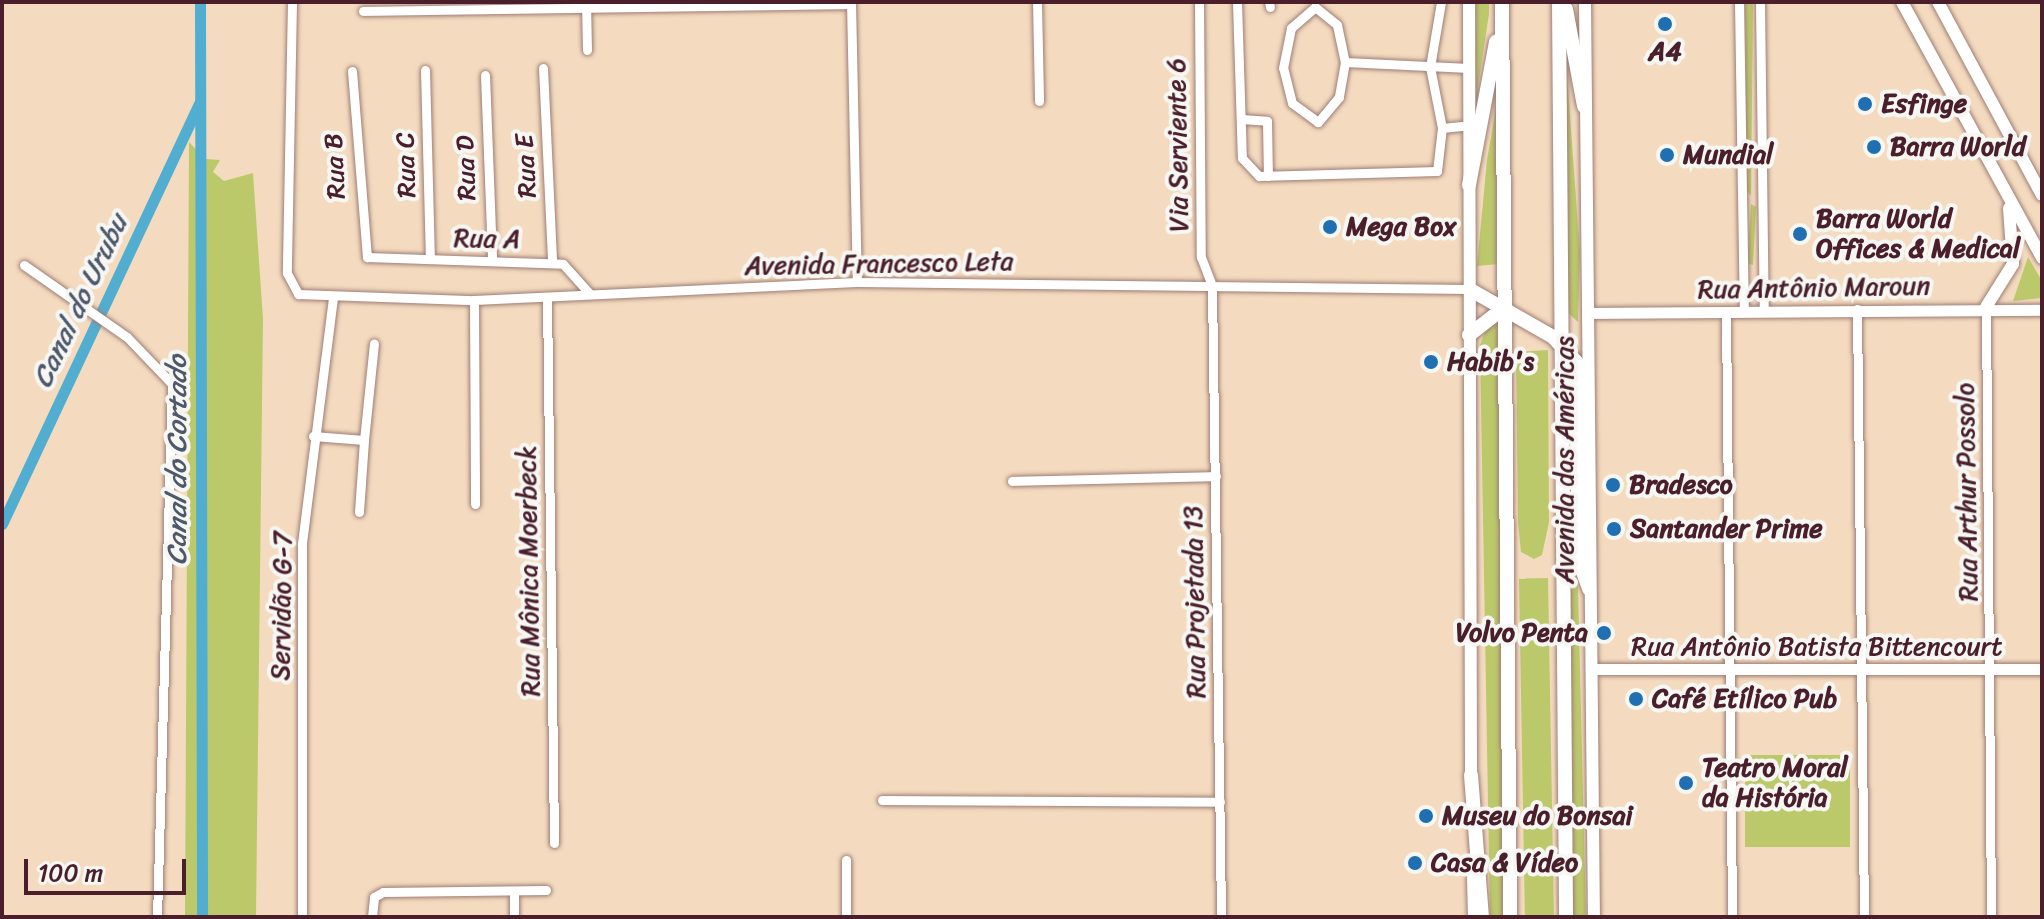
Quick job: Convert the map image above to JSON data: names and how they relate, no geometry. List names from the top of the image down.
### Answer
{
  "streets": {
    "highway": ["Avenida das Américas"],
    "street": [
      "Via Serviente 6",
      "Rua C",
      "Rua B",
      "Rua E",
      "Rua D",
      "Rua A",
      "Avenida Francesco Leta",
      "Rua Antônio Maroun",
      "Rua Arthur Possolo",
      "Rua Mônica Moerbeck",
      "Rua Projetada 13",
      "Servidão G-7",
      "Rua Antônio Batista Bittencourt"
    ]
  },
  "crossings": [
    ["Via Serviente 6", "Avenida Francesco Leta"],
    ["Via Serviente 6", "Rua Projetada 13"],
    ["Rua C", "Rua A"],
    ["Rua B", "Rua A"],
    ["Rua E", "Rua A"],
    ["Rua D", "Rua A"],
    ["Rua A", "Avenida Francesco Leta"],
    ["Avenida Francesco Leta", "Rua Mônica Moerbeck"],
    ["Avenida Francesco Leta", "Rua Projetada 13"],
    ["Avenida Francesco Leta", "Servidão G-7"],
    ["Rua Antônio Maroun", "Avenida das Américas"],
    ["Rua Antônio Maroun", "Rua Arthur Possolo"],
    ["Avenida das Américas", "Rua Antônio Batista Bittencourt"],
    ["Rua Arthur Possolo", "Rua Antônio Batista Bittencourt"]
  ],
  "water": ["Canal do Urubu", "Canal do Cortado"],
  "places": [
    "A4",
    "Esfinge",
    "Barra World",
    "Mundial",
    "Mega Box",
    "Barra World Offices & Medical",
    "Habib's",
    "Bradesco",
    "Santander Prime",
    "Volvo Penta",
    "Café Etílico Pub",
    "Teatro Moral da História",
    "Museu do Bonsai",
    "Casa & Vídeo"
  ],
  "scale_bar": "100 m"
}
